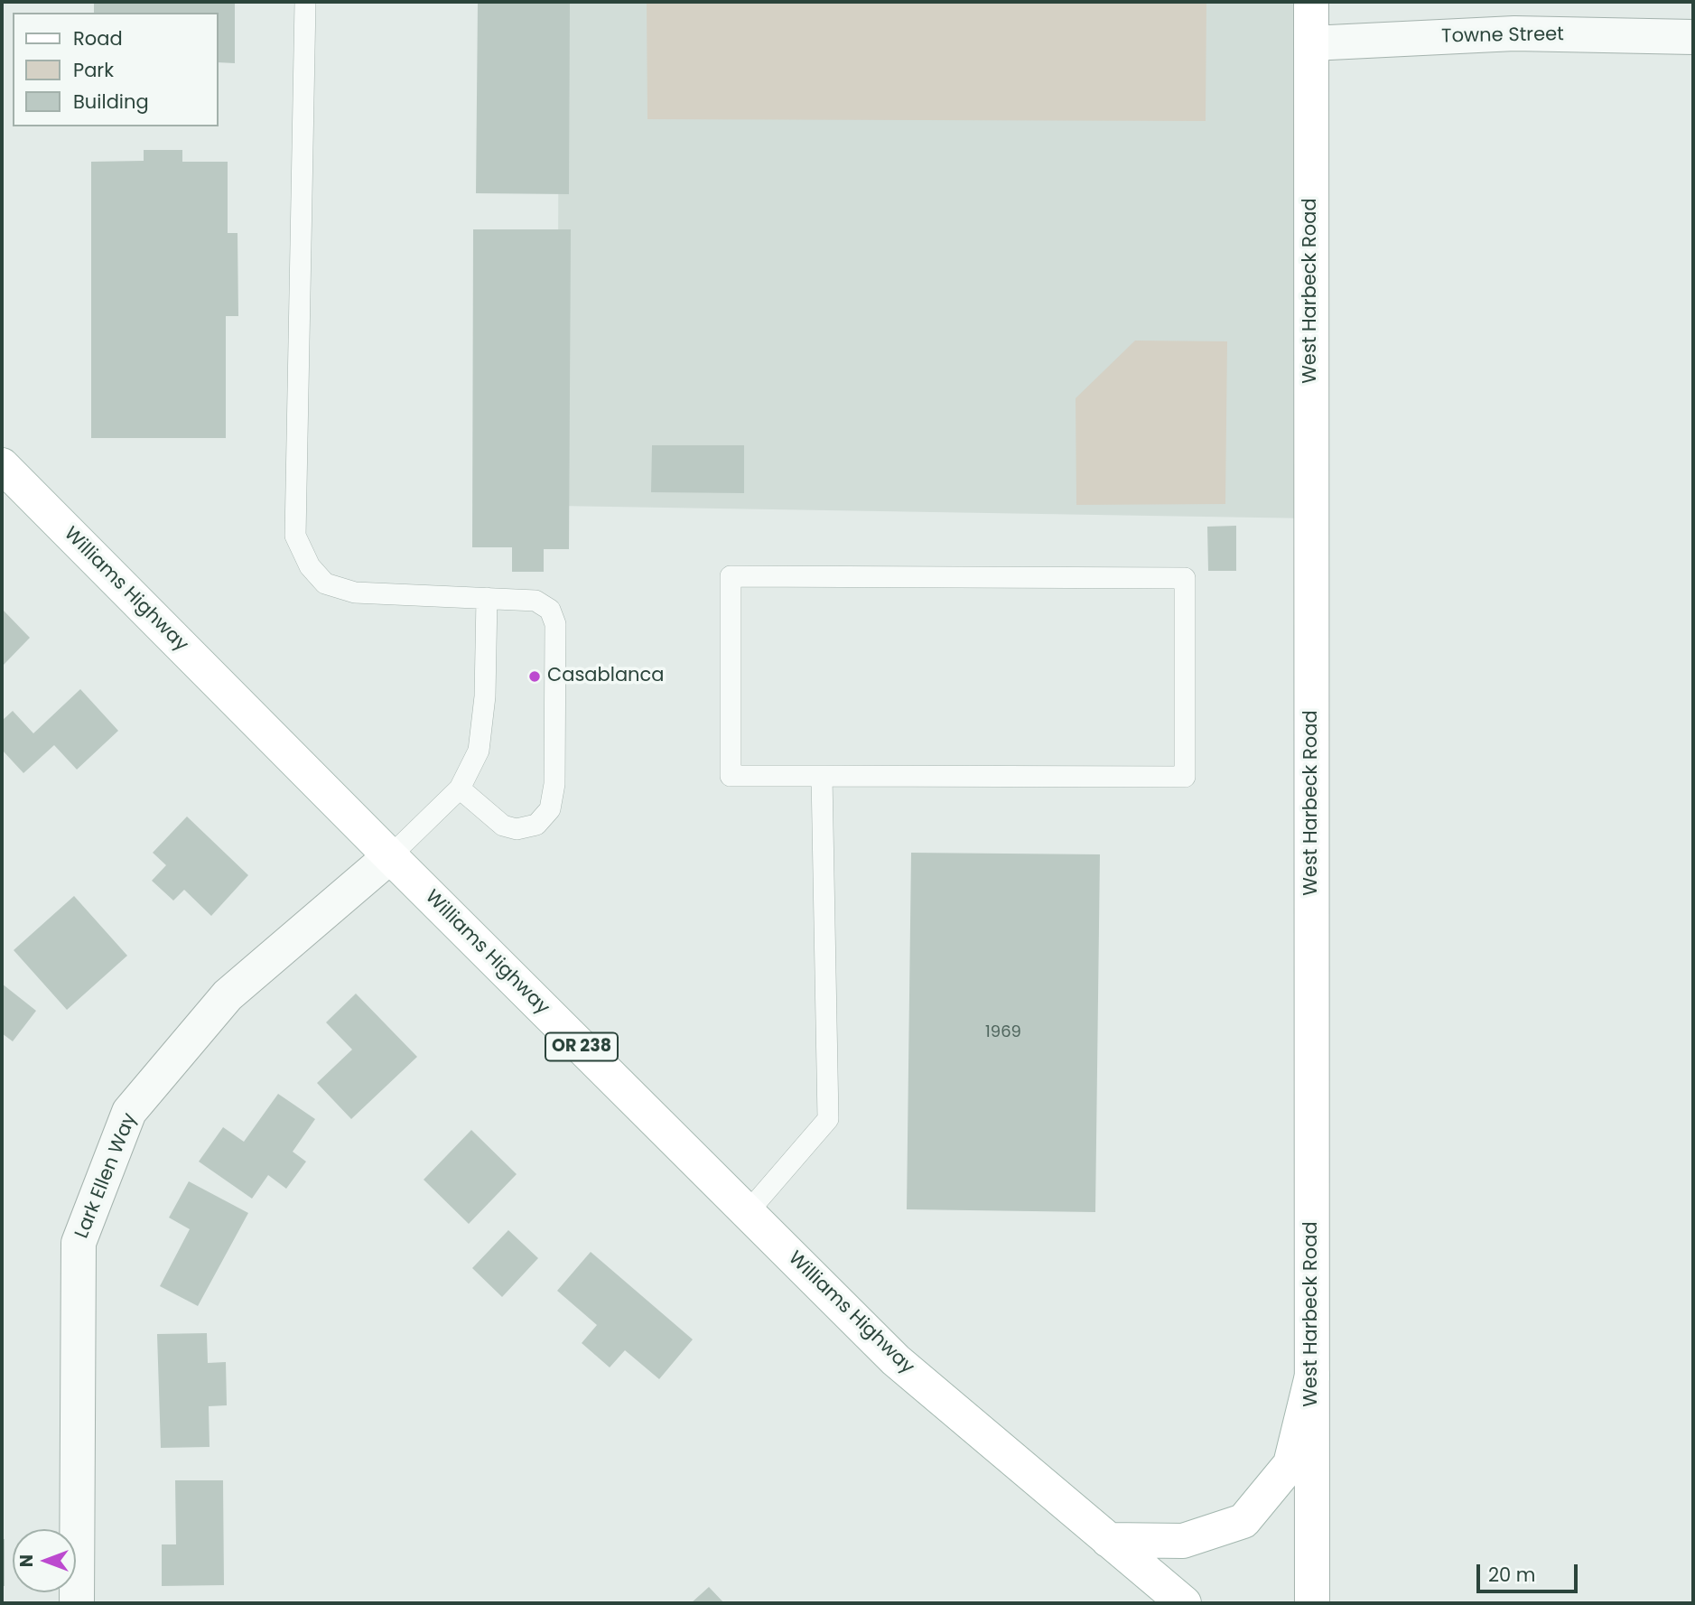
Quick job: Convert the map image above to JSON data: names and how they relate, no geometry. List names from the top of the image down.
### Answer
{
  "streets": {
    "main road": ["West Harbeck Road", "Williams Highway", "OR 238"],
    "street": ["Towne Street", "Lark Ellen Way"]
  },
  "crossings": [
    ["Towne Street", "West Harbeck Road"],
    ["Williams Highway", "Lark Ellen Way"]
  ],
  "places": ["Casablanca"],
  "house_numbers": ["1969"],
  "legend": ["Road", "Park", "Building"],
  "scale_bar": "20 m",
  "north": "left"
}
